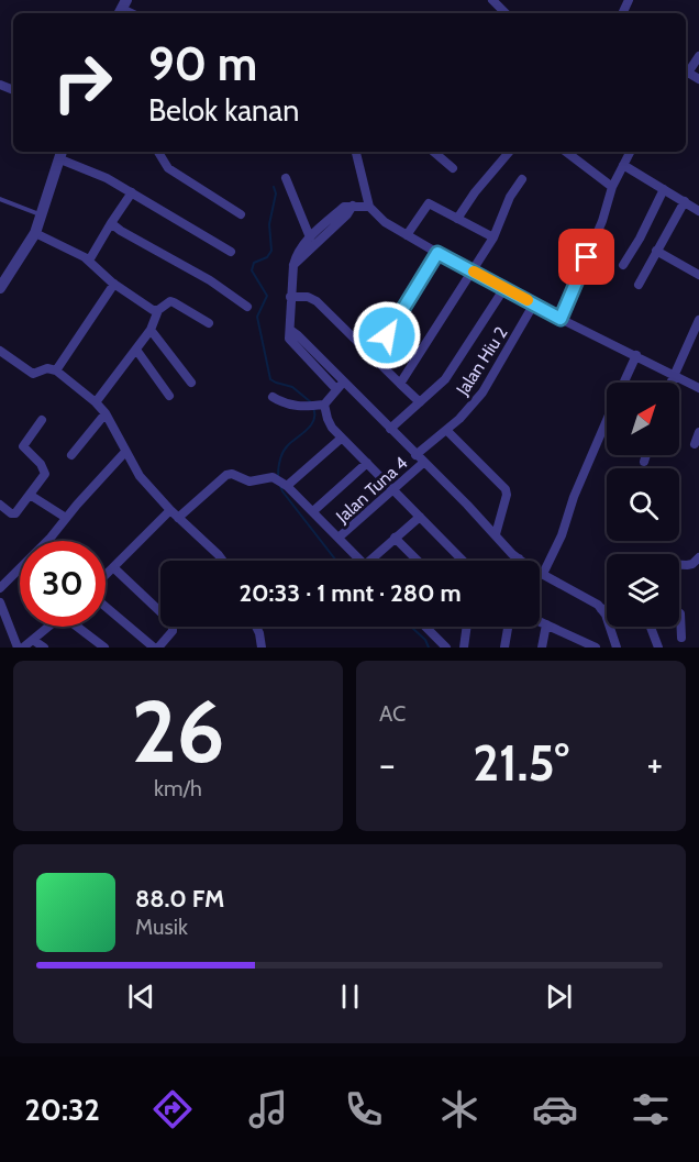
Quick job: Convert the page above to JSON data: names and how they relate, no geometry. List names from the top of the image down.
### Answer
{
  "streets": {
    "street": ["Jalan Hiu 2", "Jalan Tuna 4"]
  },
  "north": "top right",
  "page": {
    "turn": ["90 m", "Belok kanan"],
    "limit": "30",
    "trip": "20:33 · 1 mnt · 280 m",
    "tile": [
      ["26", "km/h"],
      "AC"
    ],
    "heat": ["−", "21.5°", "+"],
    "song": ["88.0 FM", "Musik"],
    "tabs": "20:32"
  }
}
